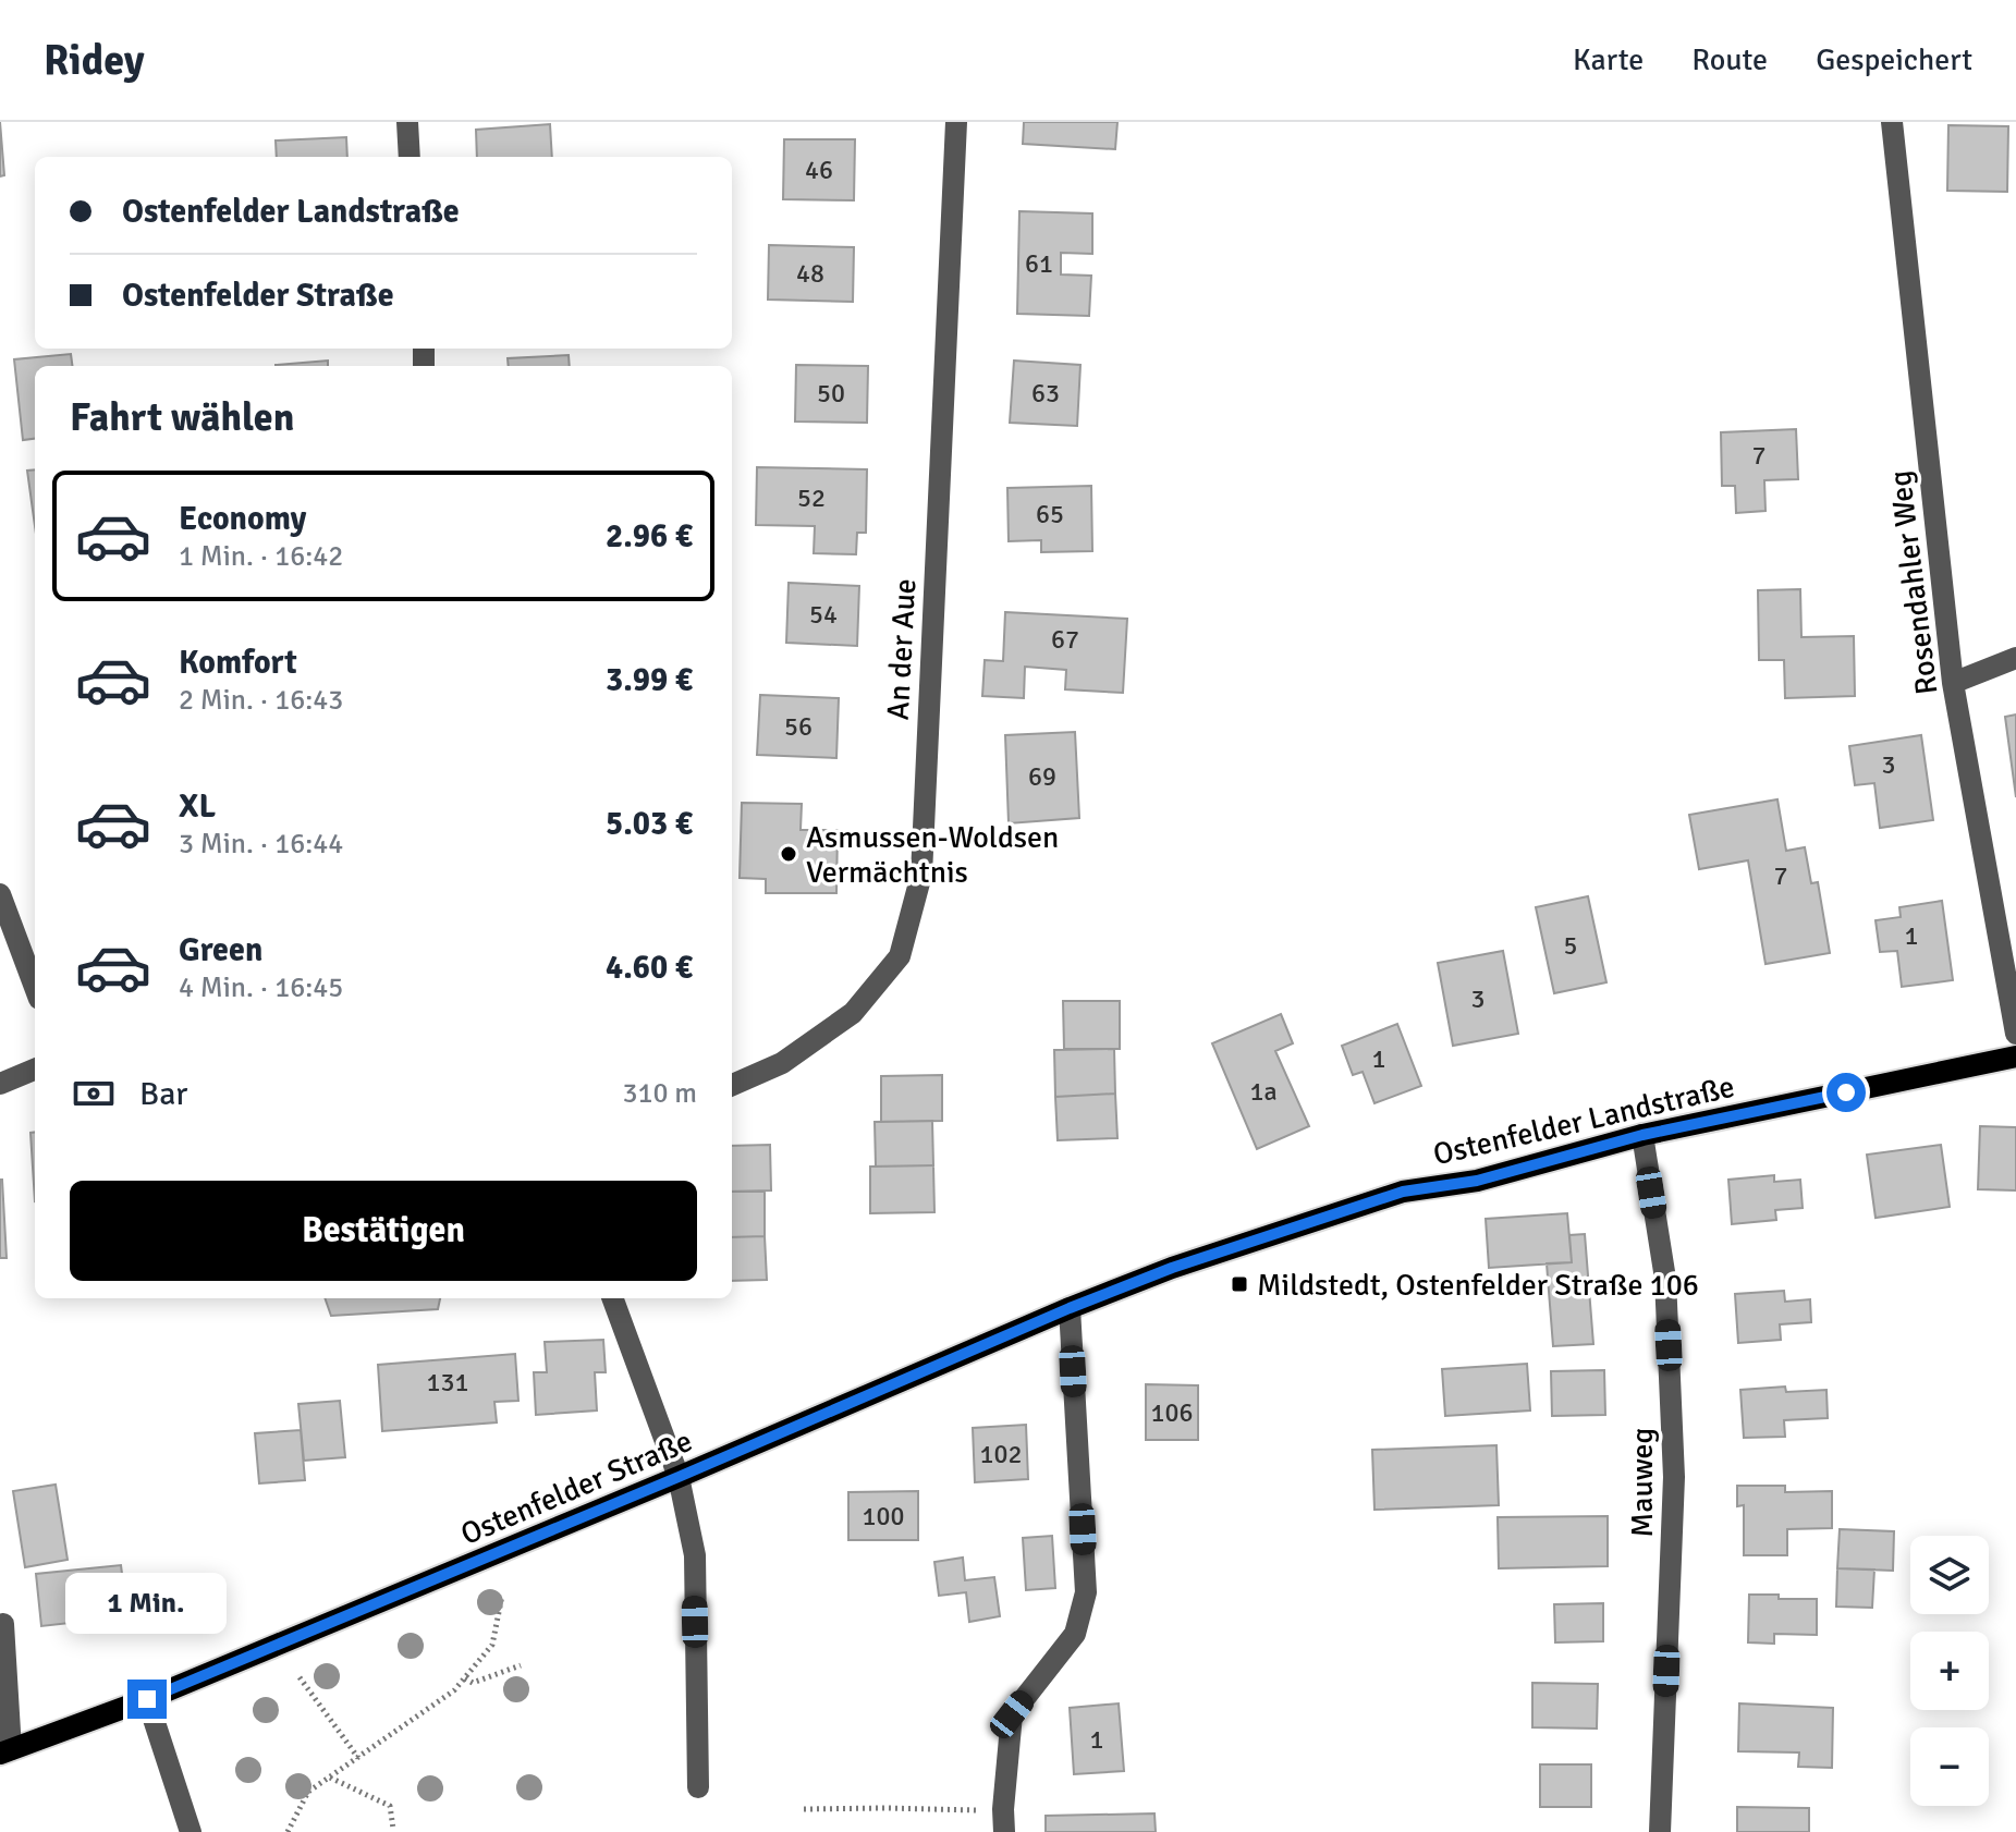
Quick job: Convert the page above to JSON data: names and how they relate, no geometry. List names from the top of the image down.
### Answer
{
  "streets": {
    "main road": ["Ostenfelder Landstraße", "Ostenfelder Straße"],
    "street": ["Rosendahler Weg", "An der Aue", "Mauweg"]
  },
  "crossings": [
    ["Ostenfelder Landstraße", "Mauweg"],
    ["Ostenfelder Landstraße", "Ostenfelder Straße"]
  ],
  "places": {
    "other": ["Asmussen-Woldsen Vermächtnis"],
    "transit": ["Mildstedt, Ostenfelder Straße 106"]
  },
  "house_numbers": [
    "46",
    "61",
    "48",
    "50",
    "63",
    "7",
    "52",
    "65",
    "54",
    "67",
    "56",
    "3",
    "69",
    "7",
    "1",
    "5",
    "3",
    "1",
    "1a",
    "131",
    "106",
    "102",
    "100",
    "1"
  ],
  "page": {
    "header": "Ridey",
    "nav": ["Karte", "Route", "Gespeichert"],
    "banner": ["Ostenfelder Landstraße", "Ostenfelder Straße"],
    "heading": "Fahrt wählen",
    "list": [
      {
        "name": "Economy",
        "note": "1 Min. · 16:42",
        "value": "2.96 €"
      },
      {
        "name": "Komfort",
        "note": "2 Min. · 16:43",
        "value": "3.99 €"
      },
      {
        "name": "XL",
        "note": "3 Min. · 16:44",
        "value": "5.03 €"
      },
      {
        "name": "Green",
        "note": "4 Min. · 16:45",
        "value": "4.60 €"
      }
    ],
    "pay": ["Bar", "310 m"],
    "buttons": "Bestätigen",
    "map_buttons": ["+", "−"],
    "bubble": "1 Min."
  }
}
